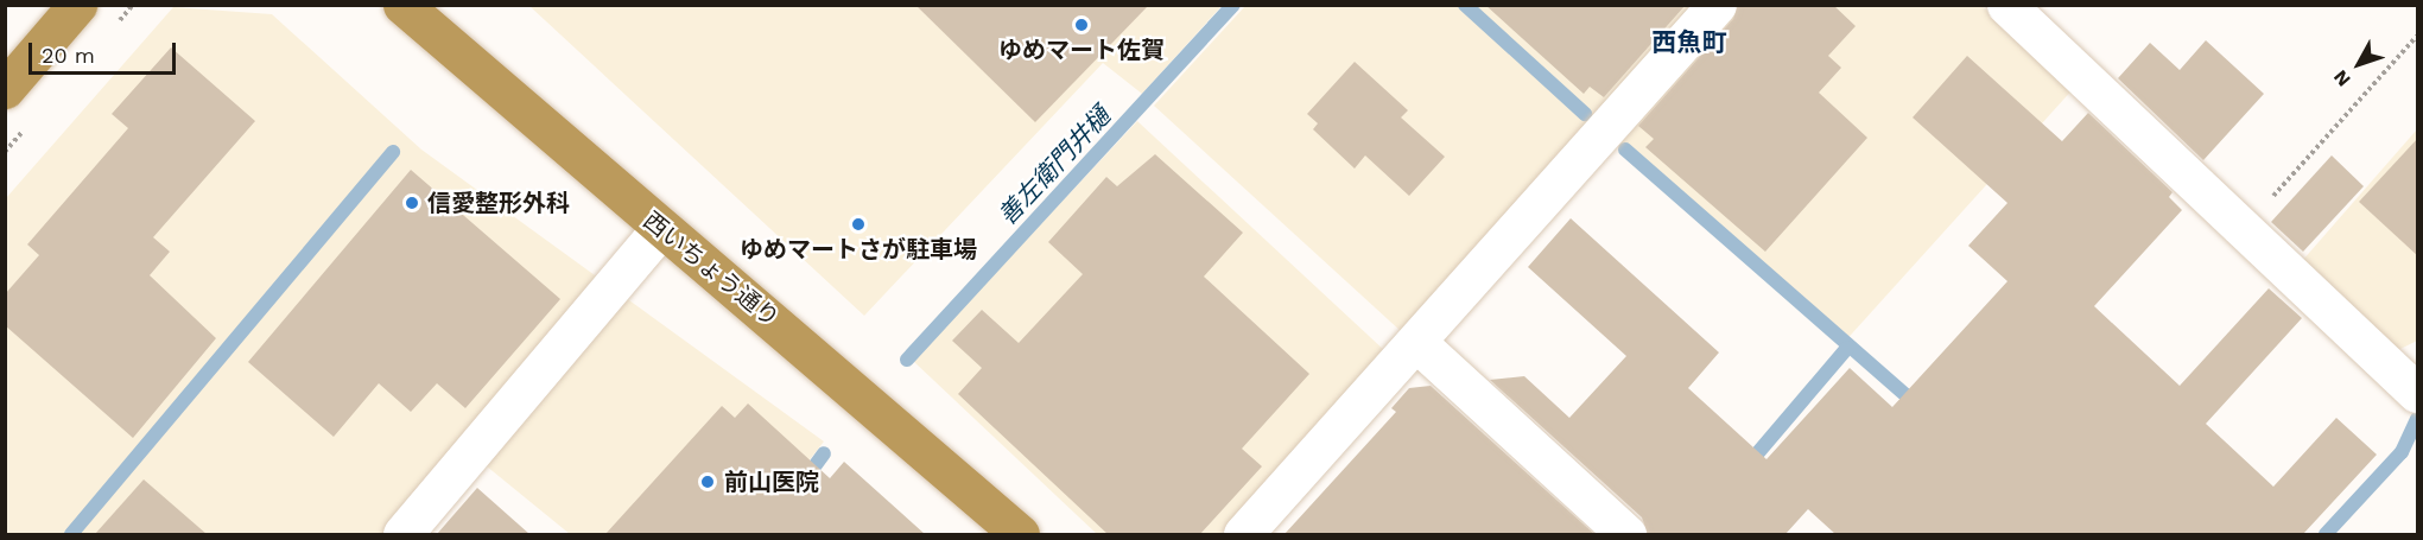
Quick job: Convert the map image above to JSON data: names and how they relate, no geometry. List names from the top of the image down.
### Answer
{
  "streets": {
    "highway": ["西いちょう通り"]
  },
  "districts": ["西魚町"],
  "water": ["善左衛門井樋"],
  "places": [
    "ゆめマート佐賀",
    "信愛整形外科",
    "ゆめマートさが駐車場",
    "前山医院"
  ],
  "scale_bar": "20 m",
  "north": "bottom left"
}
